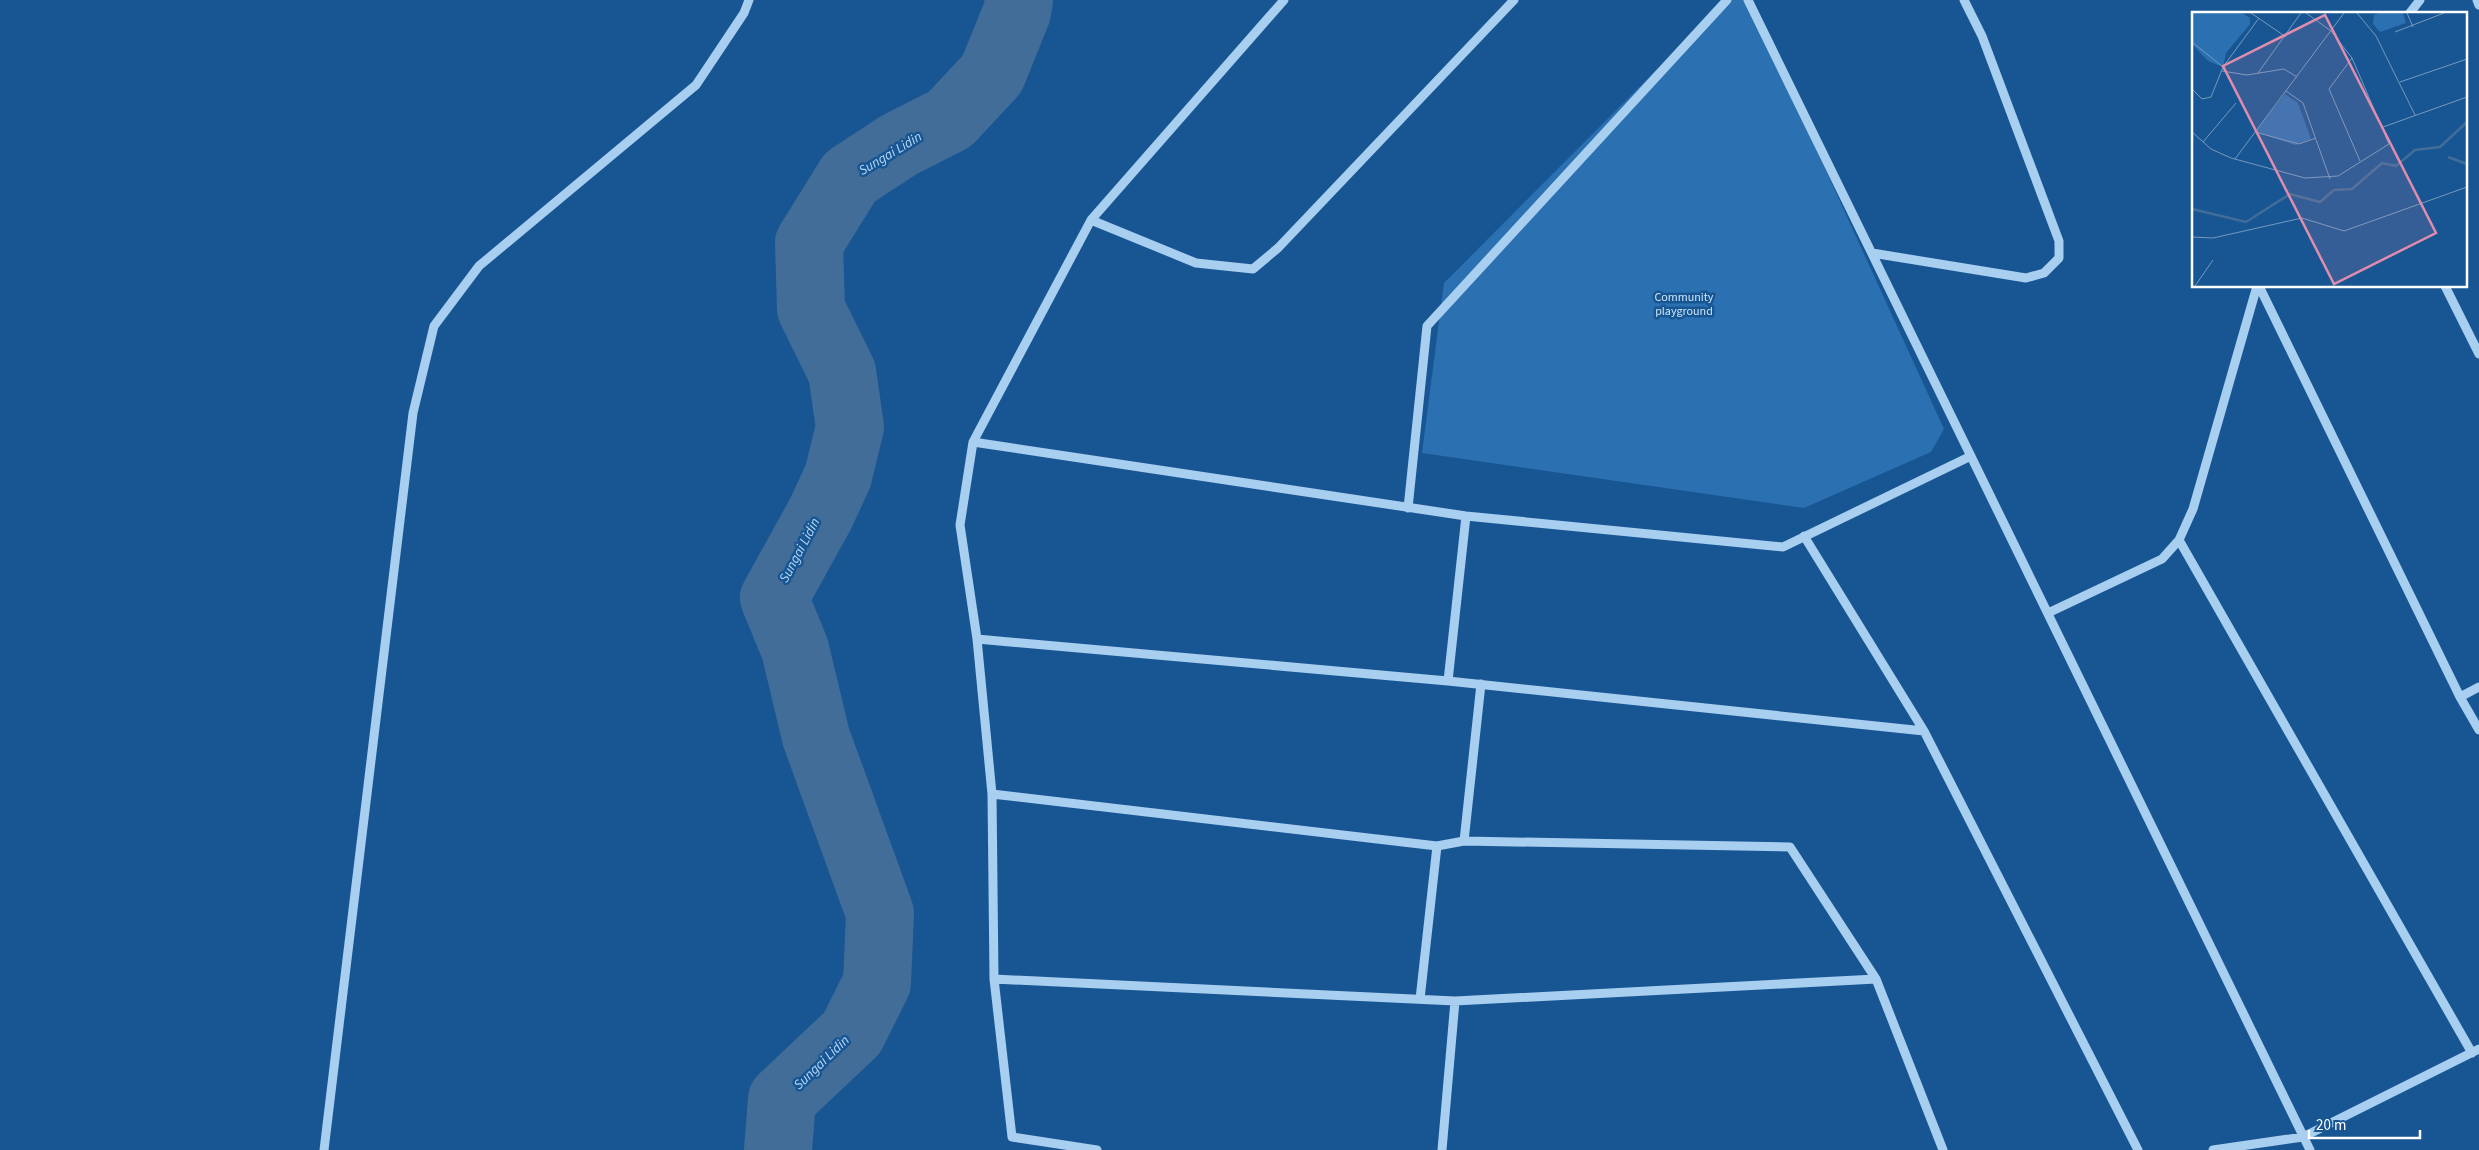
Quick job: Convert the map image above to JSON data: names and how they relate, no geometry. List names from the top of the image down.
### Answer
{
  "water": ["Sungai Lidin"],
  "parks": ["Community playground"],
  "scale_bar": "20 m"
}
